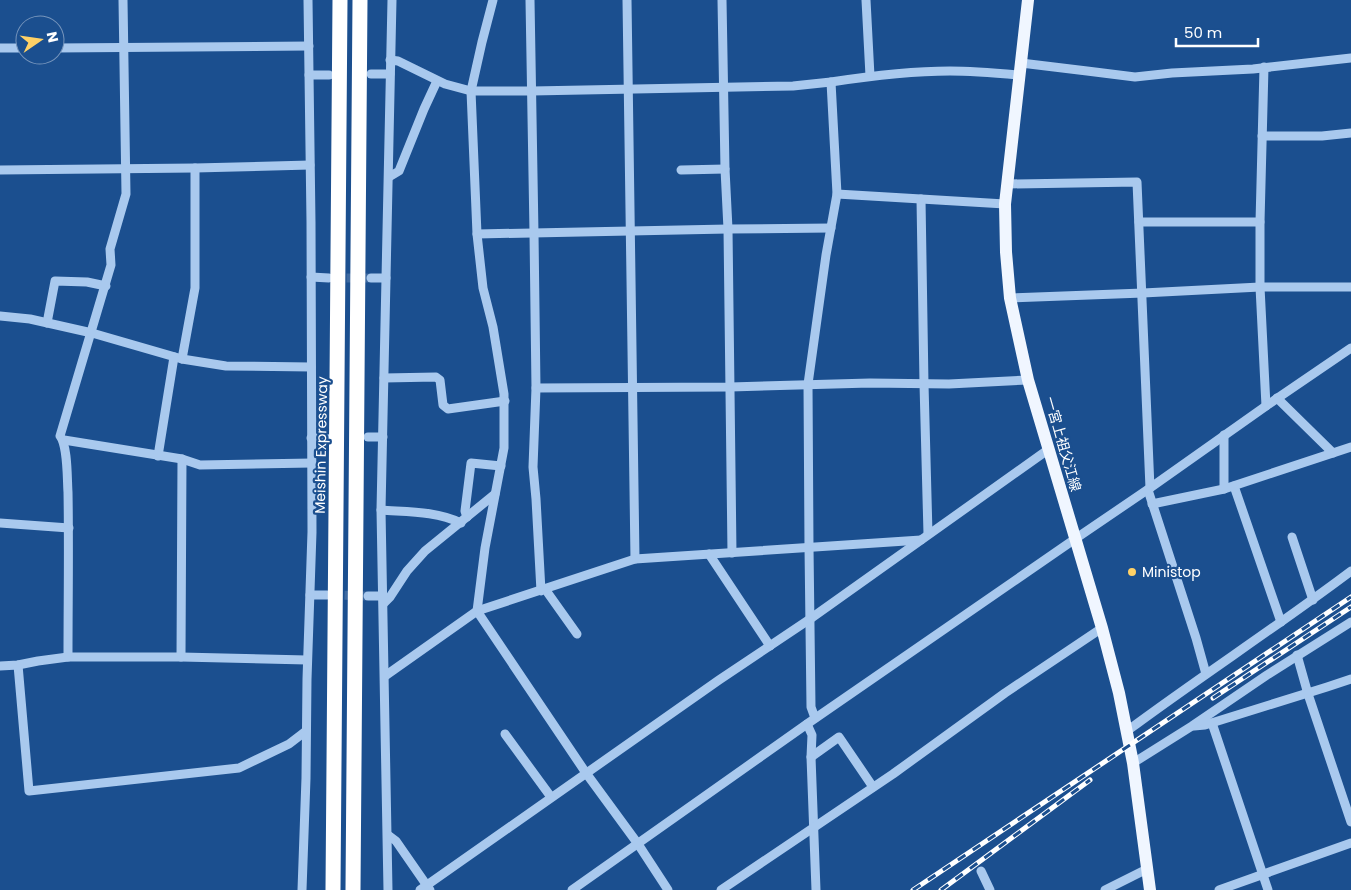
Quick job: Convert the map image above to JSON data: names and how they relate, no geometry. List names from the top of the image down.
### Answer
{
  "streets": {
    "highway": ["Meishin Expressway"],
    "main road": ["一宮上祖父江線"]
  },
  "places": ["Ministop"],
  "scale_bar": "50 m",
  "north": "right"
}
